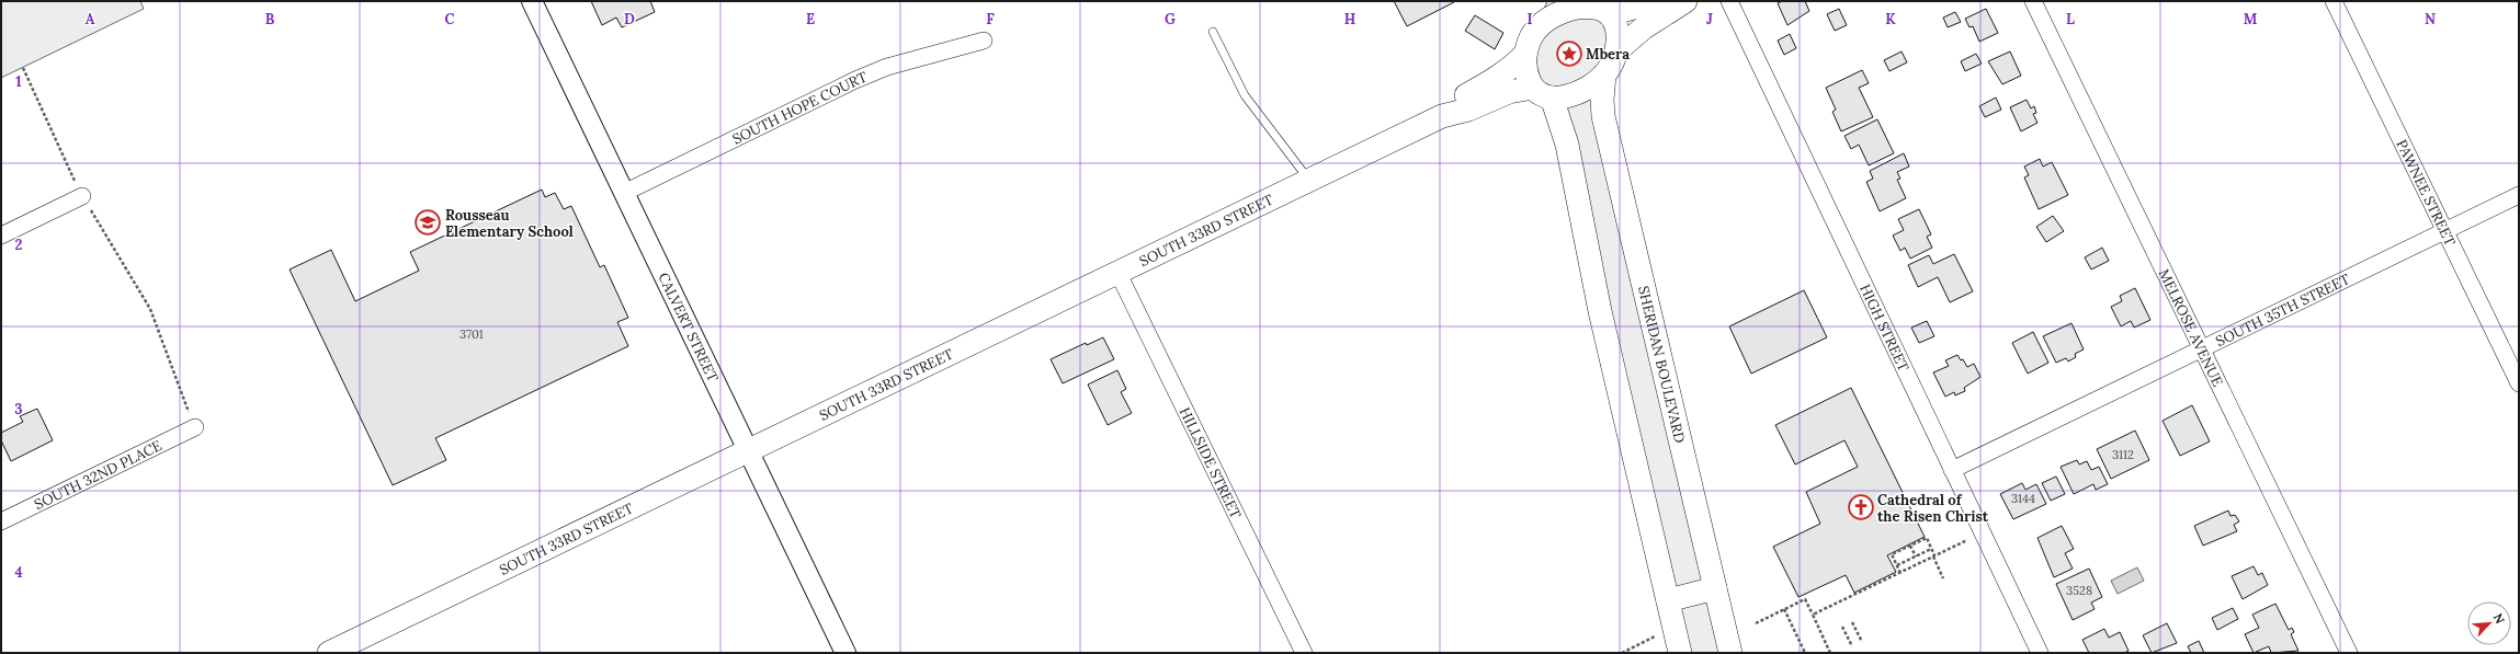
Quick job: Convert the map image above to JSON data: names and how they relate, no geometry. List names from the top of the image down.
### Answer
{
  "streets": {
    "main road": ["SOUTH 33RD STREET", "SHERIDAN BOULEVARD"],
    "street": [
      "SOUTH HOPE COURT",
      "PAWNEE STREET",
      "SOUTH 35TH STREET",
      "CALVERT STREET",
      "HIGH STREET",
      "MELROSE AVENUE",
      "HILLSIDE STREET",
      "SOUTH 32ND PLACE"
    ]
  },
  "crossings": [
    ["SOUTH HOPE COURT", "CALVERT STREET"],
    ["PAWNEE STREET", "SOUTH 35TH STREET"],
    ["SOUTH 33RD STREET", "CALVERT STREET"],
    ["SOUTH 33RD STREET", "SHERIDAN BOULEVARD"],
    ["SOUTH 33RD STREET", "HILLSIDE STREET"],
    ["SOUTH 35TH STREET", "HIGH STREET"],
    ["SOUTH 35TH STREET", "MELROSE AVENUE"]
  ],
  "places": {
    "place": ["Mbera"],
    "school or university": ["Rousseau Elementary School"],
    "church": ["Cathedral of the Risen Christ"]
  },
  "house_numbers": [
    "3701",
    "3112",
    "3144",
    "3528"
  ],
  "north": "top right",
  "grid": {
    "columns": [
      "A",
      "B",
      "C",
      "D",
      "E",
      "F",
      "G",
      "H",
      "I",
      "J",
      "K",
      "L",
      "M",
      "N"
    ],
    "rows": [
      "1",
      "2",
      "3",
      "4"
    ]
  }
}
